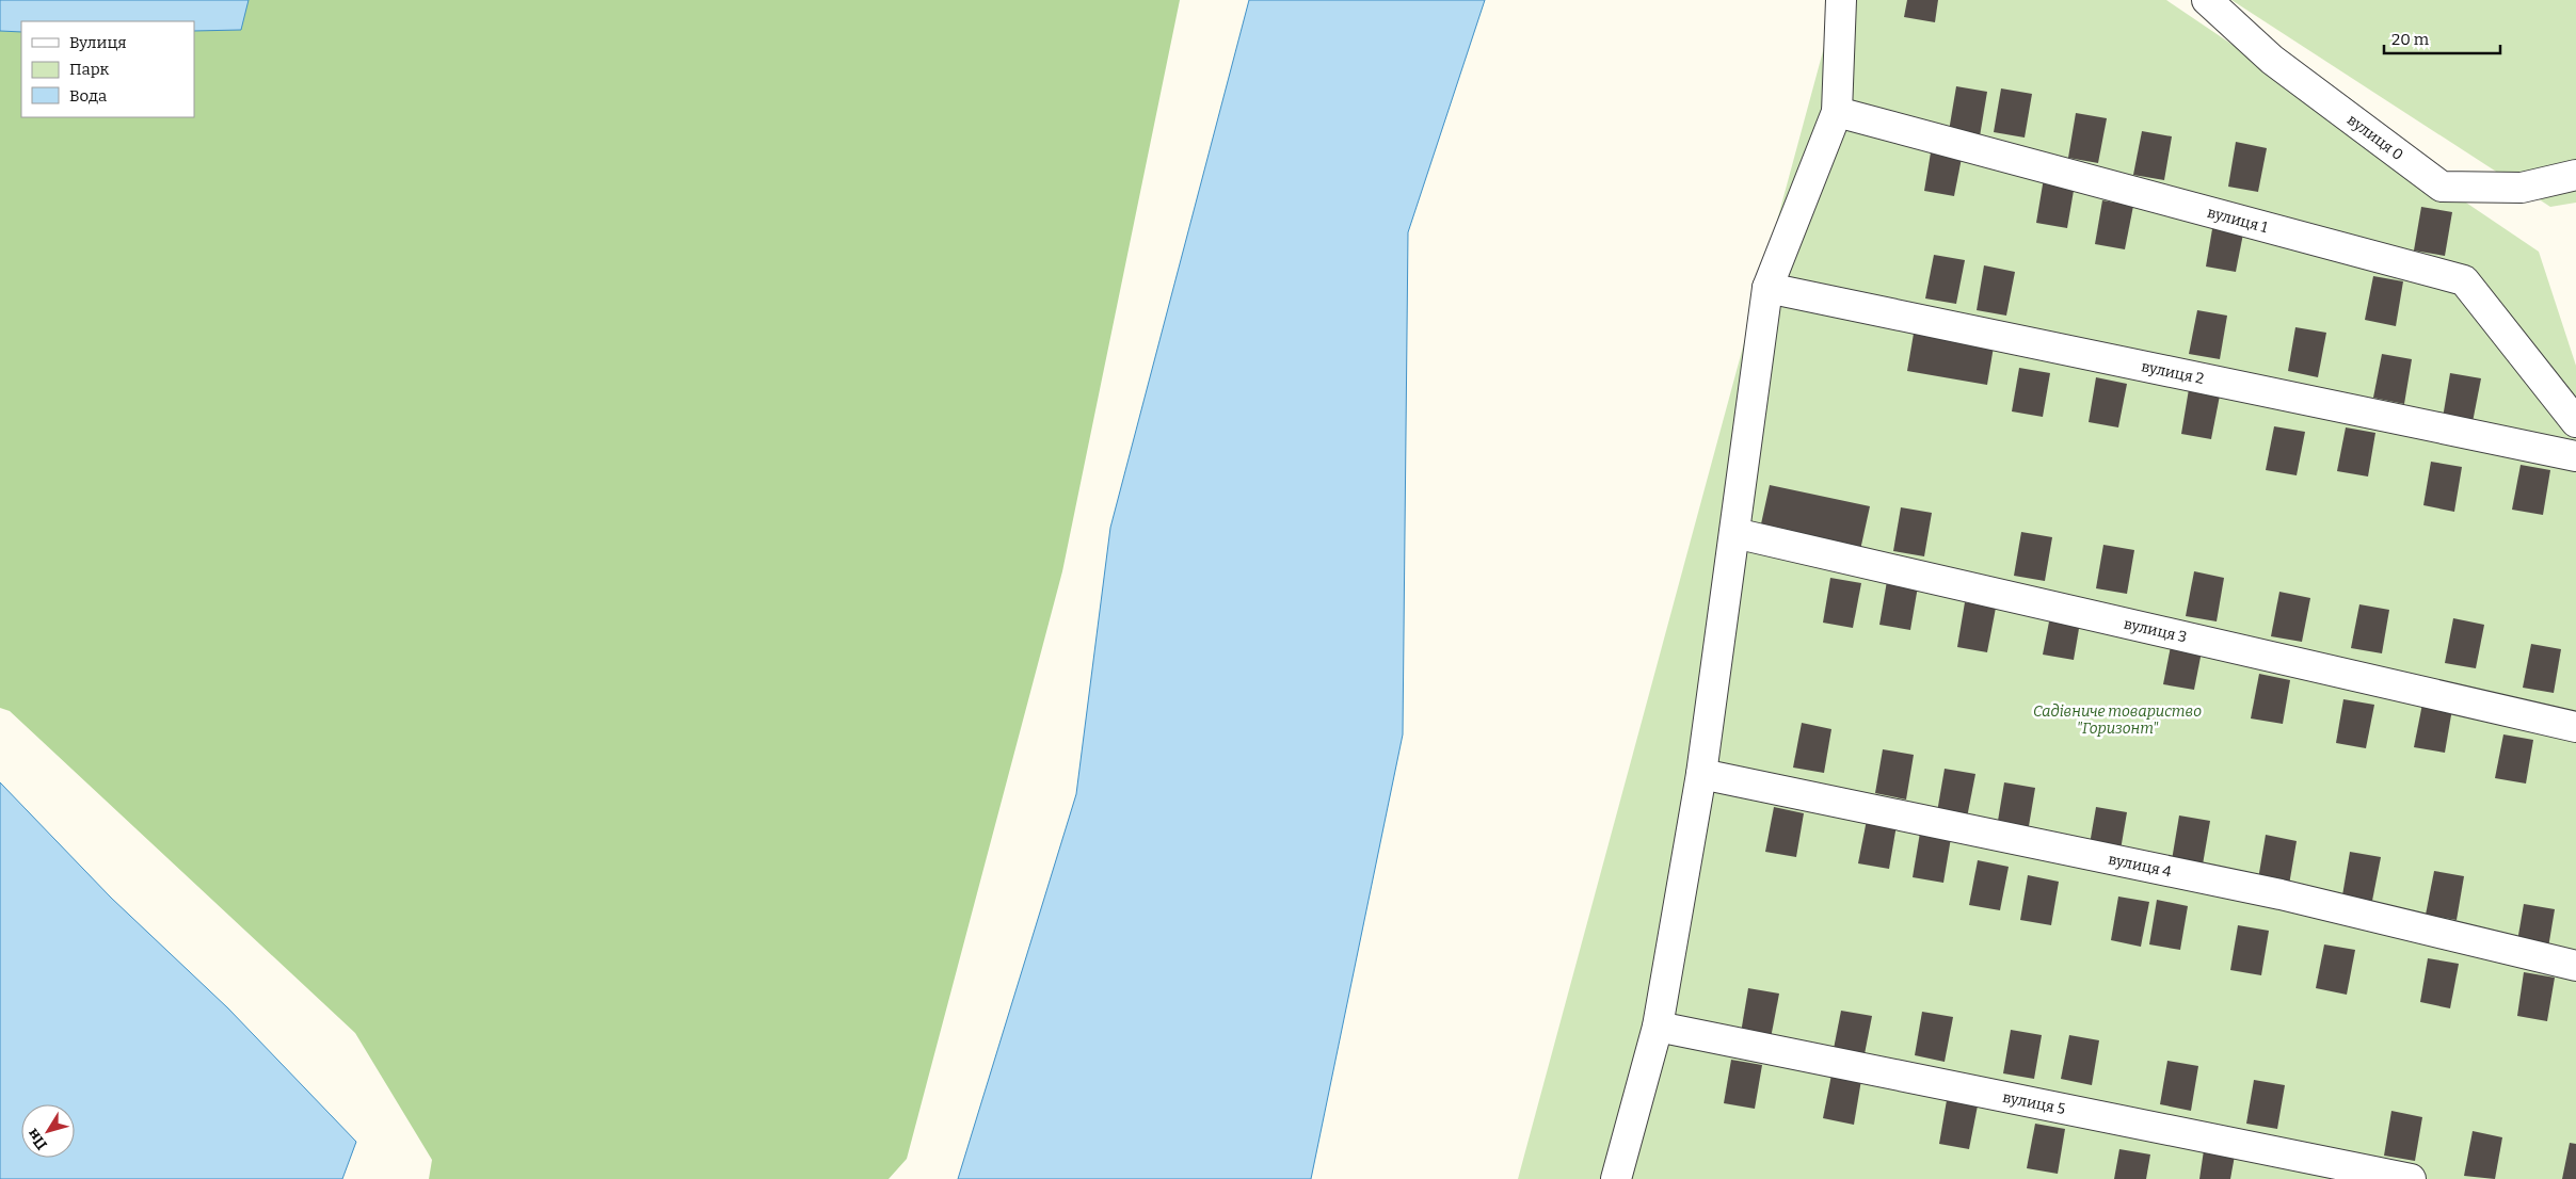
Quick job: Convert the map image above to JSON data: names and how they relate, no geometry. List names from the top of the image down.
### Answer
{
  "streets": {
    "street": [
      "вулиця 0",
      "вулиця 1",
      "вулиця 2",
      "вулиця 3",
      "вулиця 4",
      "вулиця 5"
    ]
  },
  "parks": ["Садівниче товариство \"Горизонт\""],
  "legend": ["Вулиця", "Парк", "Вода"],
  "scale_bar": "20 m",
  "north": "bottom left"
}
